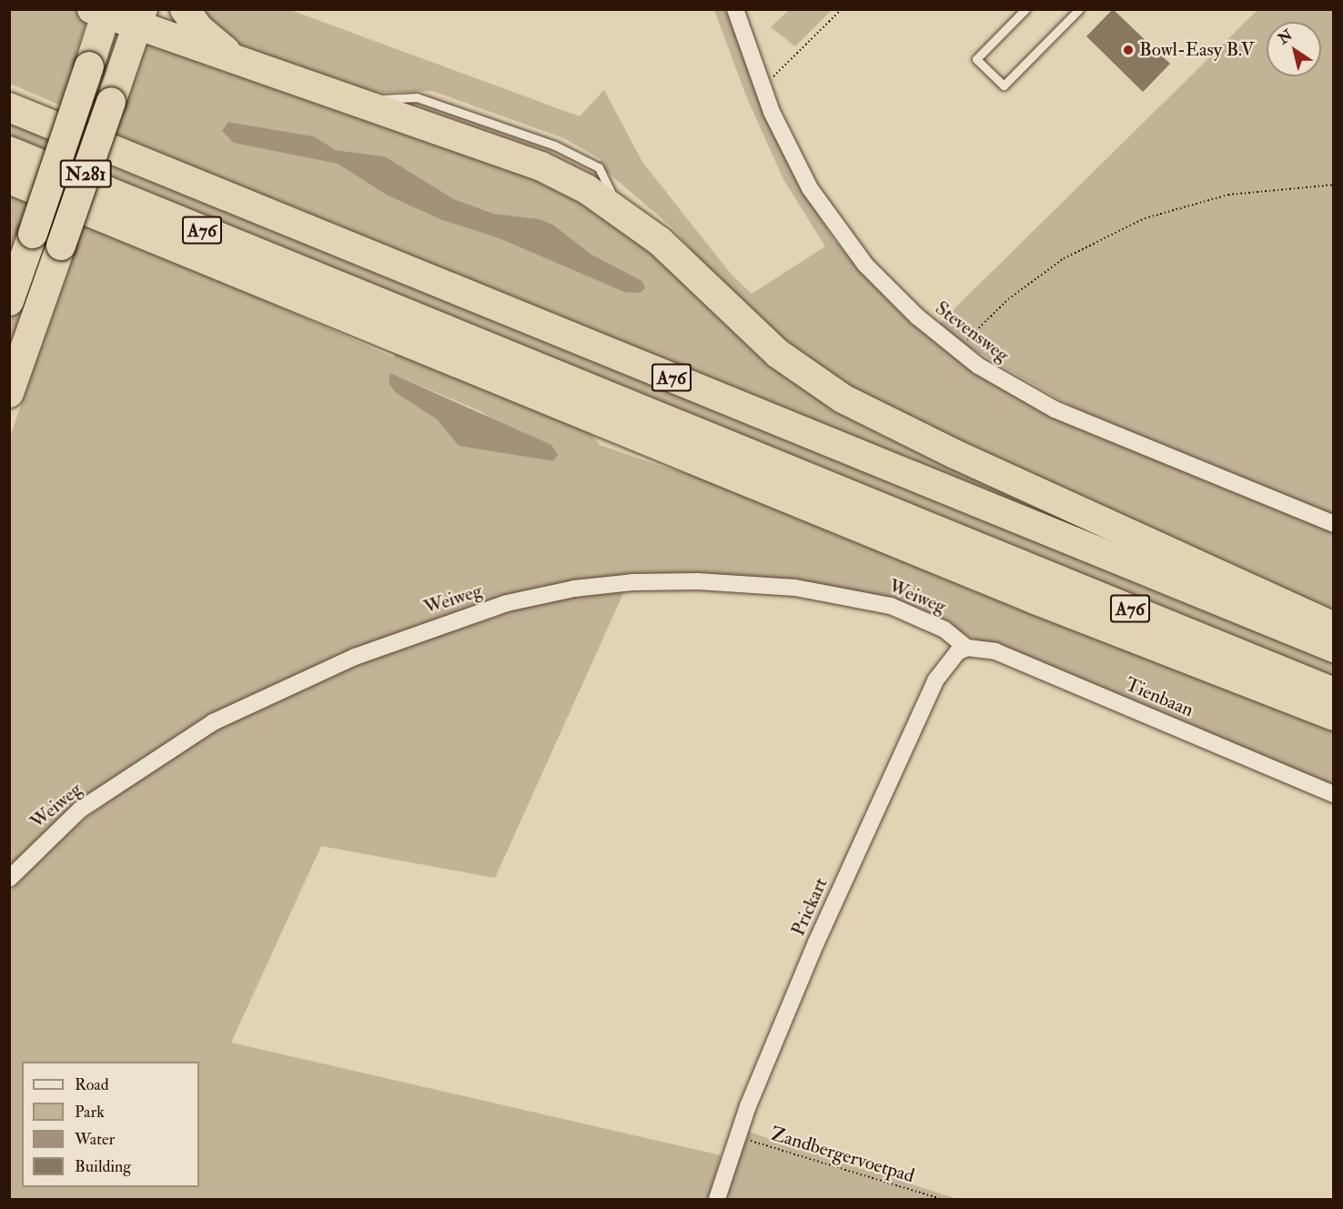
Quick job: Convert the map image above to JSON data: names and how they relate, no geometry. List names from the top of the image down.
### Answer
{
  "streets": {
    "highway": ["N281", "A76"],
    "street": [
      "Stevensweg",
      "Weiweg",
      "Tienbaan",
      "Prickart"
    ],
    "path": ["Zandbergervoetpad"]
  },
  "crossings": [
    ["Weiweg", "Tienbaan"],
    ["Weiweg", "Prickart"],
    ["Tienbaan", "Prickart"],
    ["Prickart", "Zandbergervoetpad"]
  ],
  "places": ["Bowl-Easy B.V"],
  "legend": [
    "Road",
    "Park",
    "Water",
    "Building"
  ],
  "north": "top left"
}
